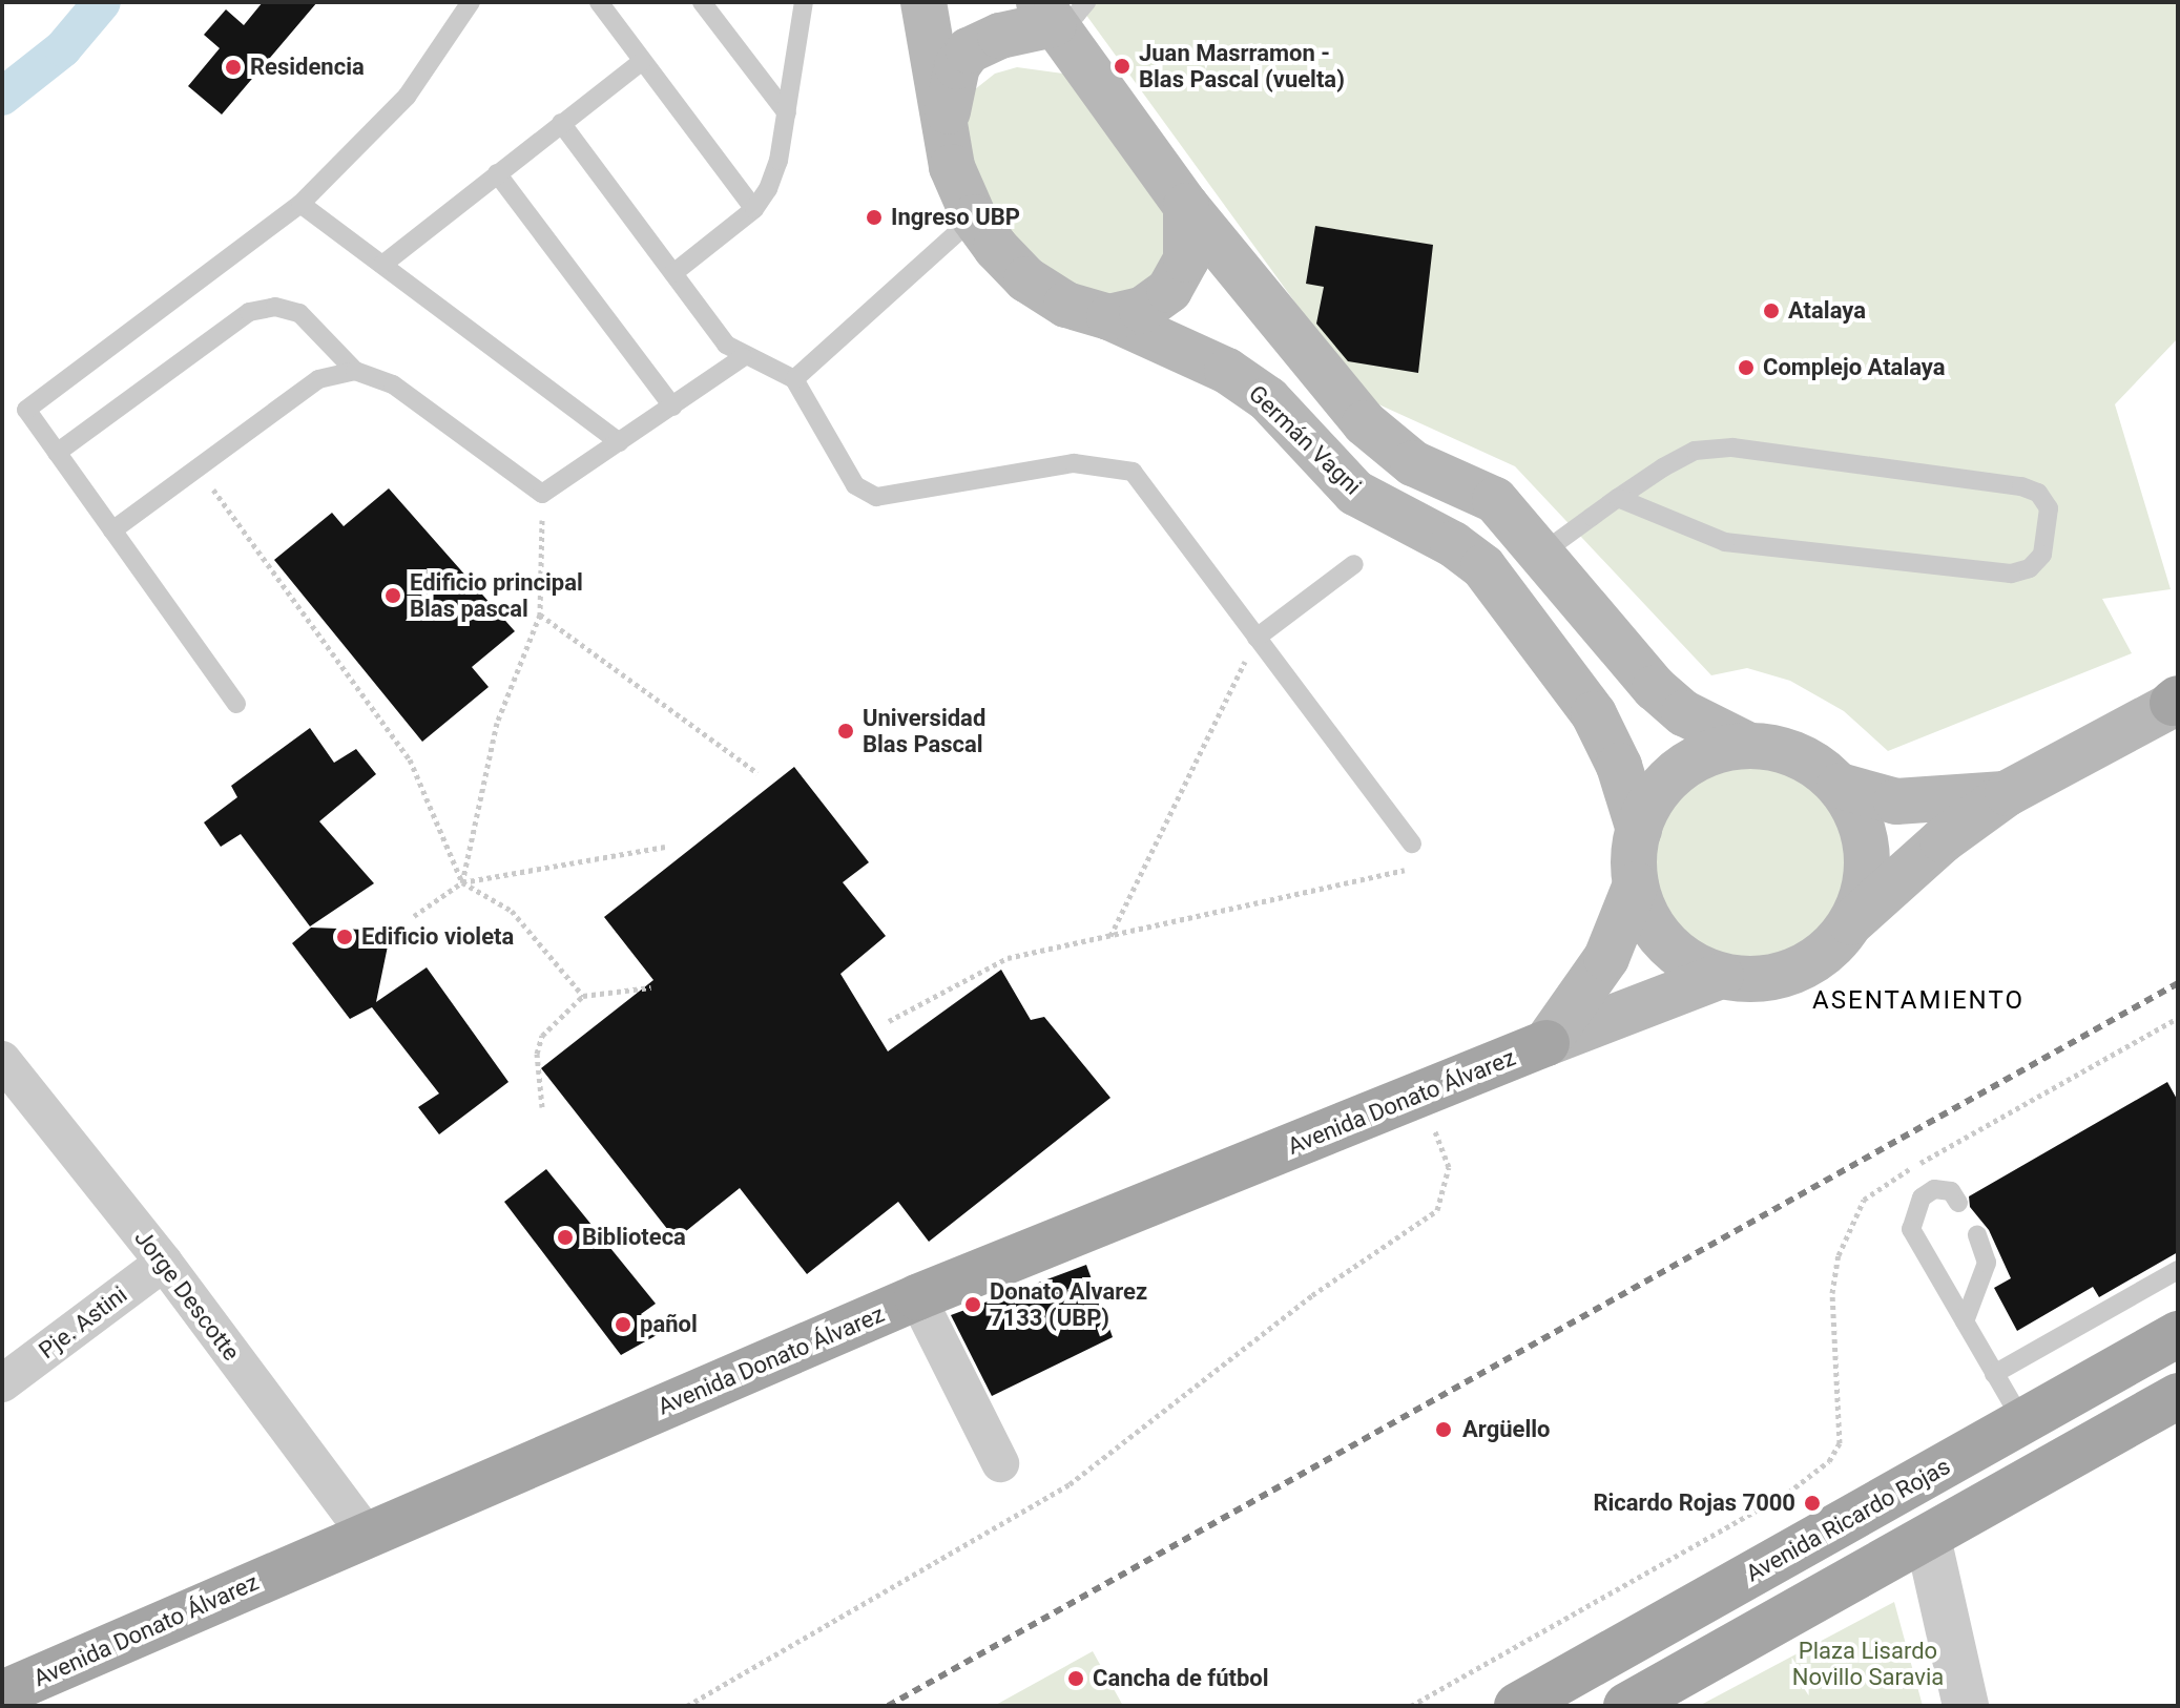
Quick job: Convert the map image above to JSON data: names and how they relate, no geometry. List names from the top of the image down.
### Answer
{
  "streets": {
    "main road": ["Germán Vagni", "Avenida Donato Álvarez", "Avenida Ricardo Rojas"],
    "street": ["Jorge Descotte", "Pje. Astini"]
  },
  "crossings": [
    ["Germán Vagni", "Avenida Donato Álvarez"],
    ["Avenida Donato Álvarez", "Jorge Descotte"],
    ["Jorge Descotte", "Pje. Astini"]
  ],
  "districts": ["ASENTAMIENTO"],
  "parks": ["Plaza Lisardo Novillo Saravia"],
  "places": [
    "Juan Masrramon - Blas Pascal (vuelta)",
    "Residencia",
    "Ingreso UBP",
    "Atalaya",
    "Complejo Atalaya",
    "Edificio principal Blas pascal",
    "Universidad Blas Pascal",
    "Edificio violeta",
    "Biblioteca",
    "Donato Alvarez 7133 (UBP)",
    "pañol",
    "Argüello",
    "Ricardo Rojas 7000",
    "Cancha de fútbol"
  ]
}
